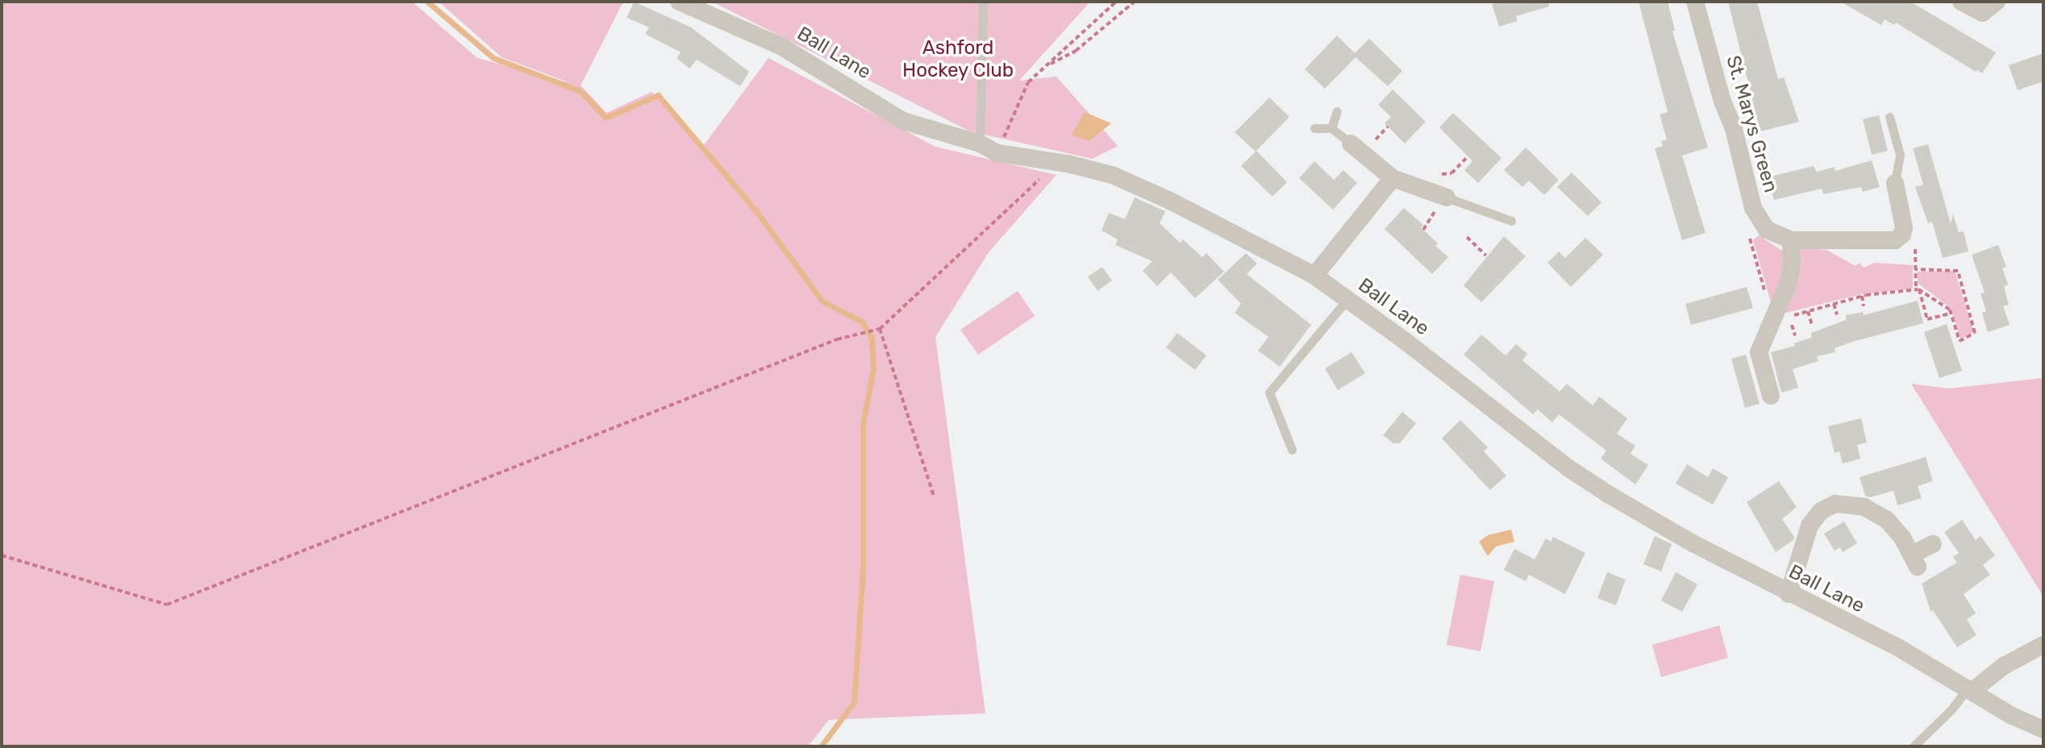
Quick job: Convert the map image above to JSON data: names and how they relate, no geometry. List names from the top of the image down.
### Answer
{
  "streets": {
    "street": ["Ball Lane", "St. Marys Green"]
  },
  "parks": ["Ashford Hockey Club"]
}
